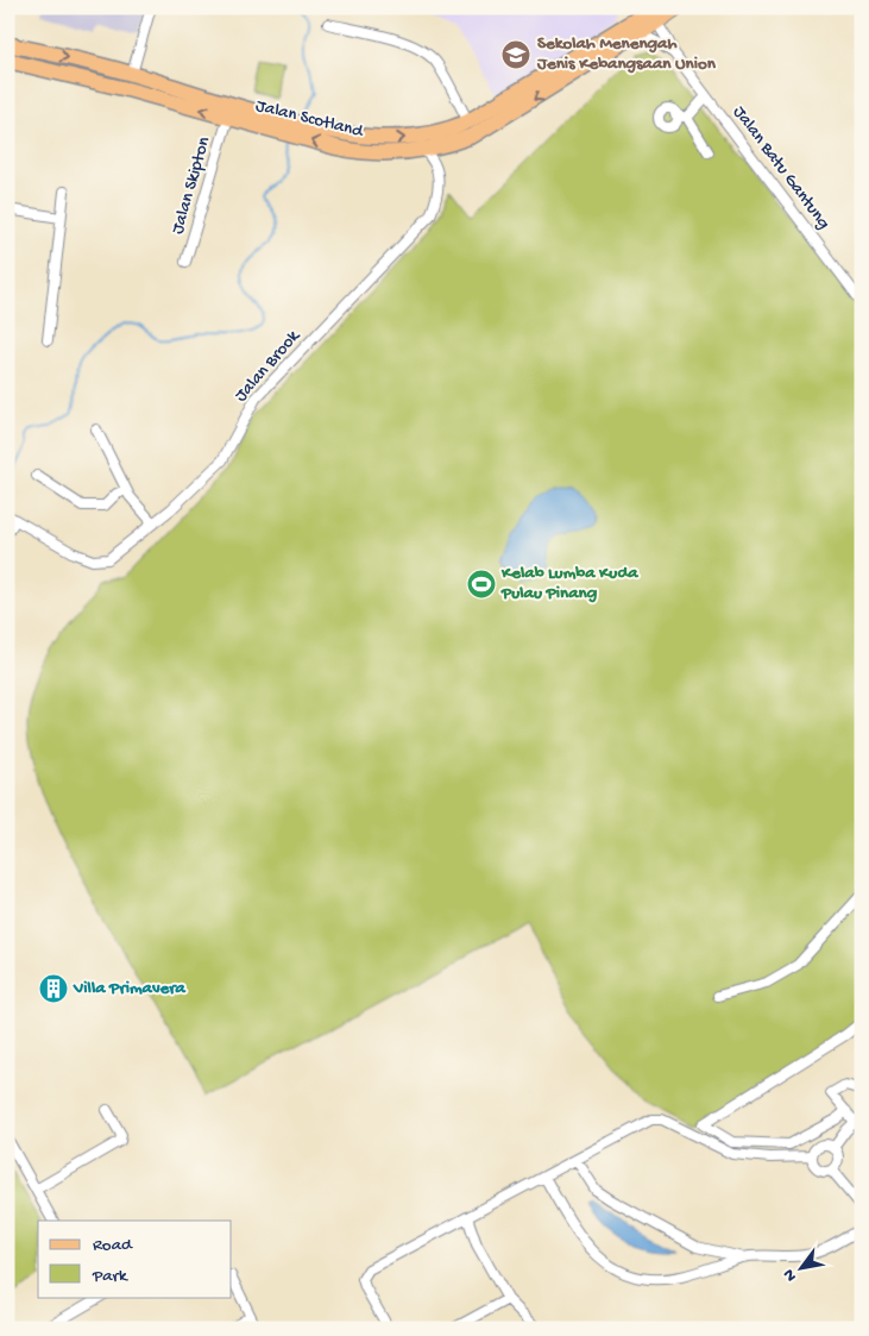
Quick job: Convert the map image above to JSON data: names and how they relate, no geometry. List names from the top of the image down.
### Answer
{
  "streets": {
    "highway": ["Jalan Scotland"],
    "street": ["Jalan Batu Gantung", "Jalan Skipton", "Jalan Brook"]
  },
  "crossings": [
    ["Jalan Scotland", "Jalan Batu Gantung"],
    ["Jalan Scotland", "Jalan Skipton"],
    ["Jalan Scotland", "Jalan Brook"]
  ],
  "places": {
    "school or university": ["Sekolah Menengah Jenis Kebangsaan Union"],
    "sports": ["Kelab Lumba Kuda Pulau Pinang"],
    "building": ["Villa Primavera"]
  },
  "legend": ["Road", "Park"],
  "north": "bottom left"
}
